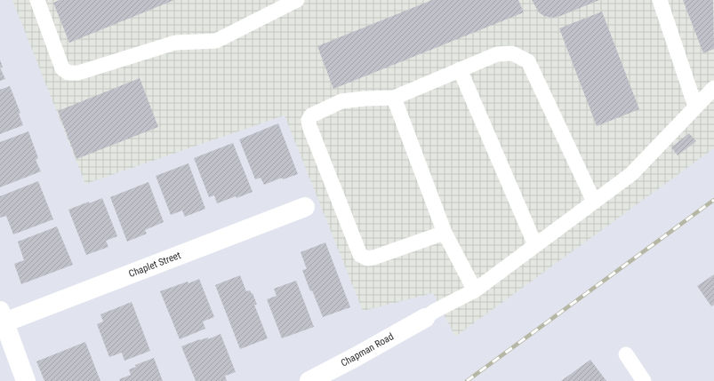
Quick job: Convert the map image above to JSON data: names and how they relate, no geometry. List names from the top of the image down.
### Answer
{
  "streets": {
    "street": ["Chaplet Street", "Chapman Road"]
  }
}
